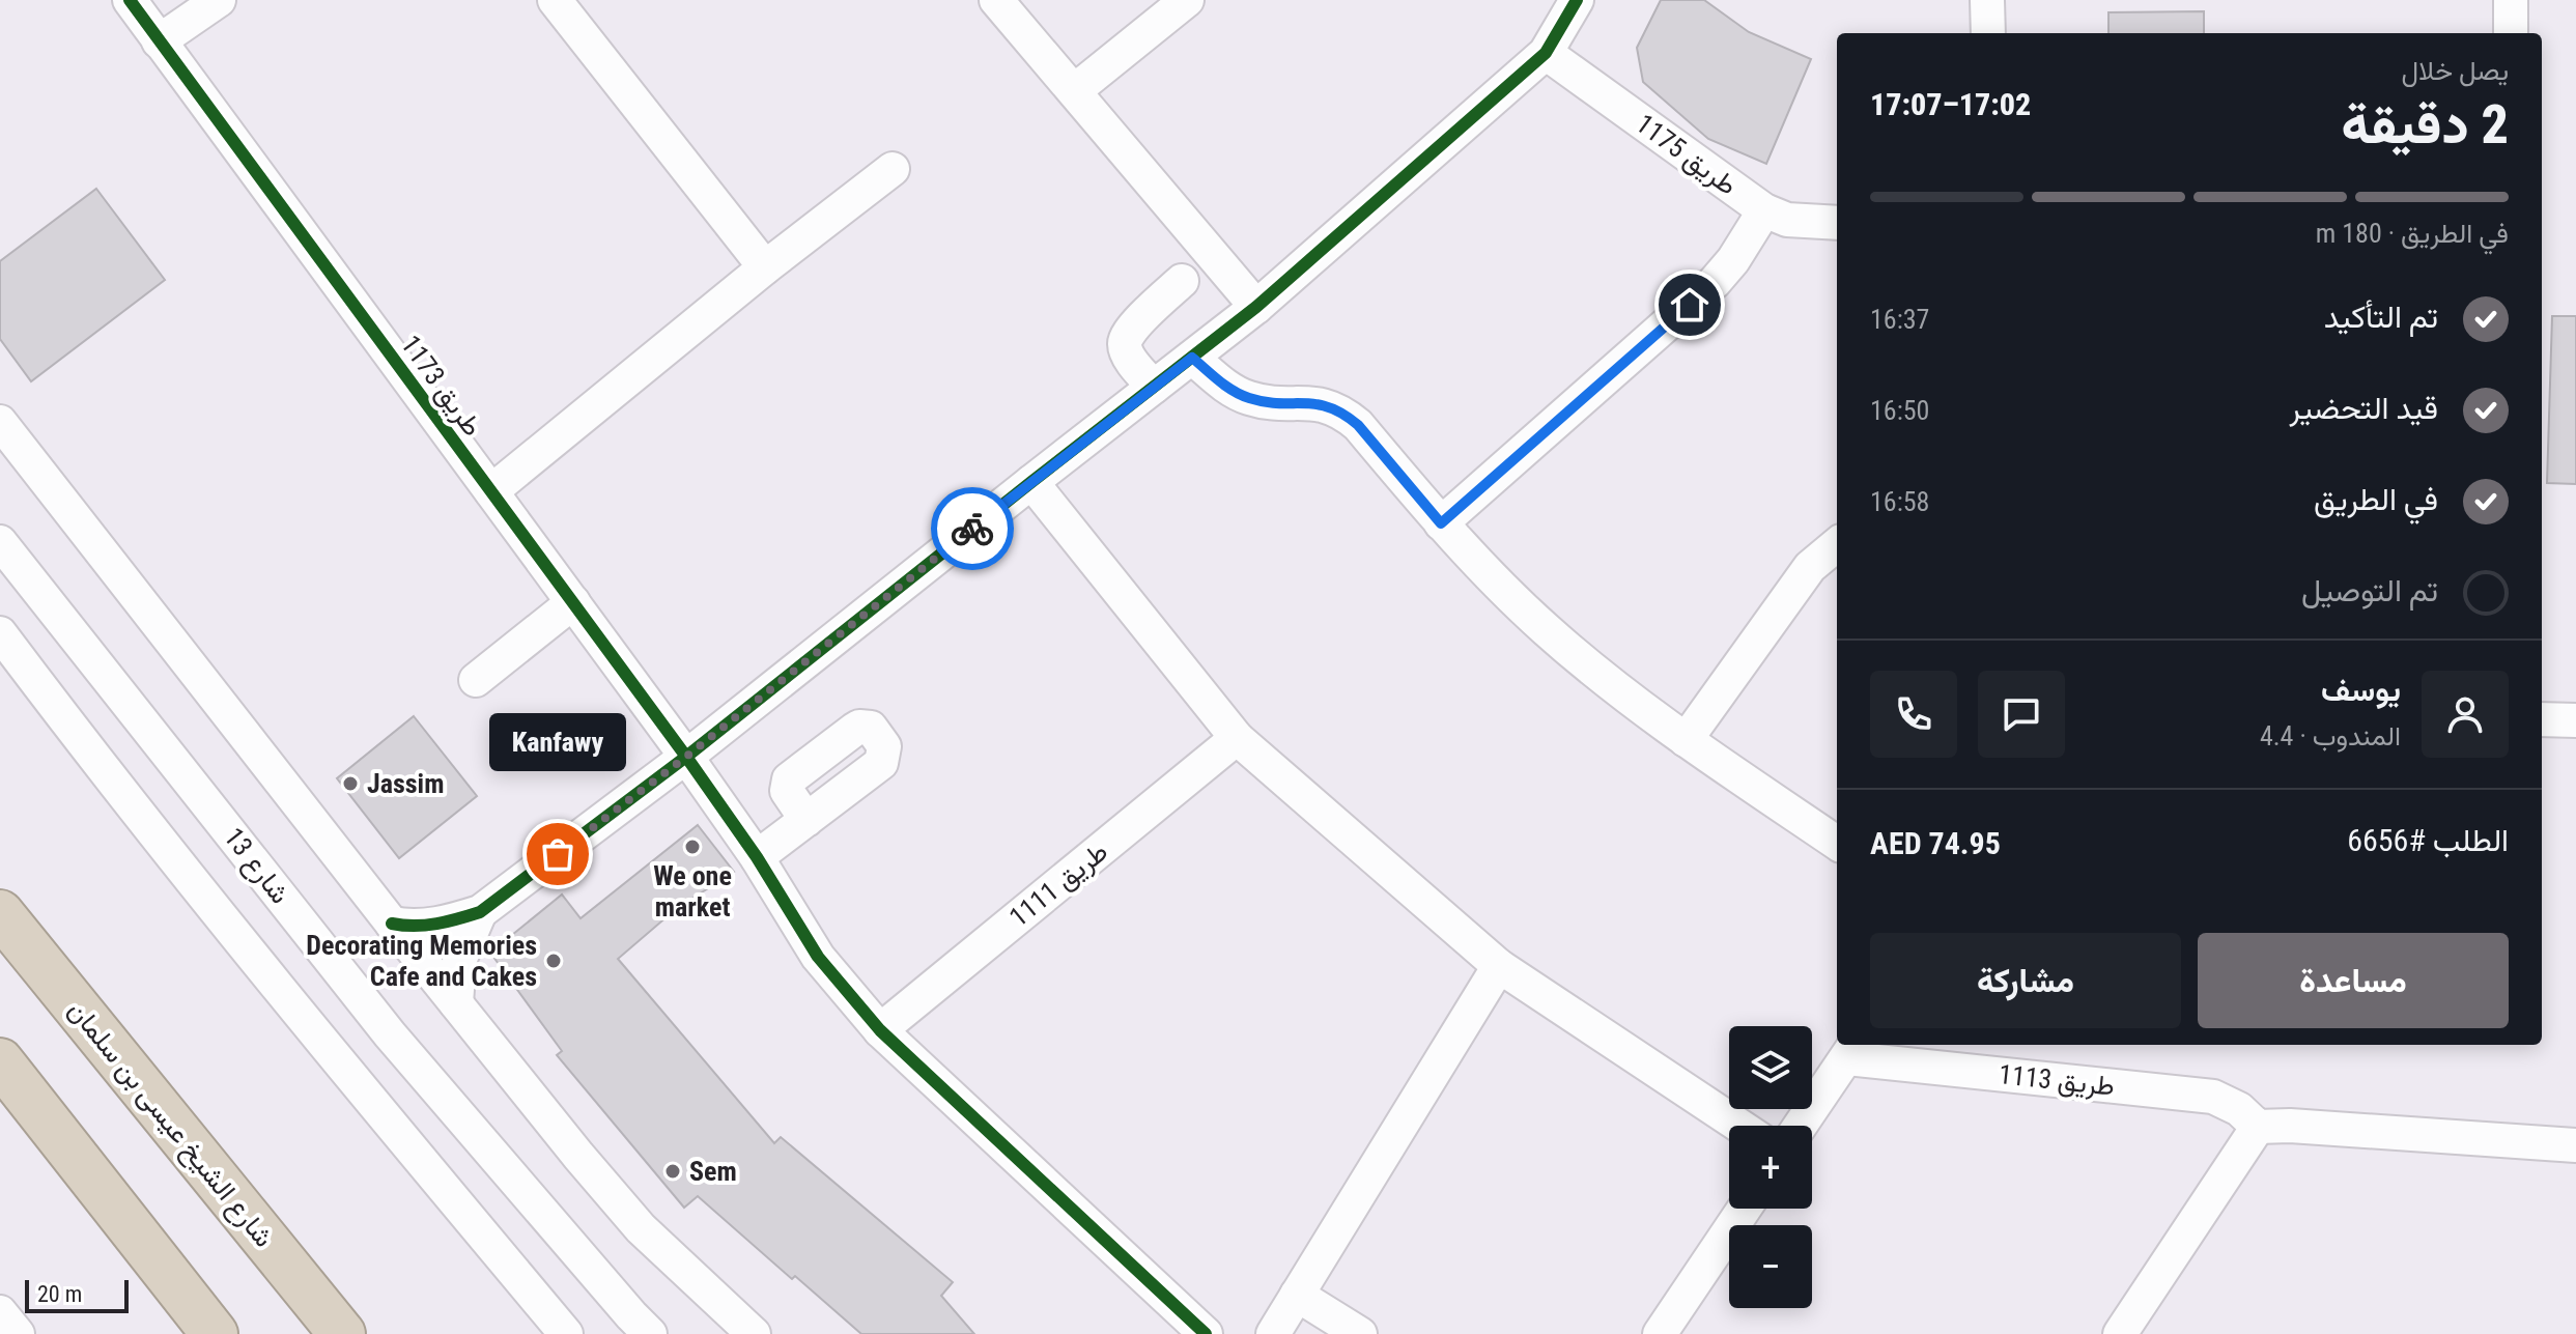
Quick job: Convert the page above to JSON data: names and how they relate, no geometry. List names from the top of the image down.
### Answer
{
  "streets": {
    "highway": ["شارع الشيخ عيسى بن سلمان"],
    "street": [
      "طريق 1175",
      "طريق 1173",
      "شارع 13",
      "طريق 1111",
      "طريق 1113"
    ]
  },
  "crossings": [
    ["طريق 1173", "طريق 1111"]
  ],
  "places": [
    "Jassim",
    "We one market",
    "Kanfawy",
    "Decorating Memories Cafe and Cakes",
    "Sem"
  ],
  "scale_bar": "20 m",
  "page": {
    "heading": ["2 دقيقة", "يصل خلال", "17:02–17:07"],
    "panel": [
      "يوسف",
      "المندوب · 4.4",
      "الطلب #6656",
      "AED 74.95"
    ],
    "bar": "في الطريق · 180 m",
    "list": [
      ["تم التأكيد", "16:37"],
      ["قيد التحضير", "16:50"],
      ["في الطريق", "16:58"],
      "تم التوصيل"
    ],
    "bubble": "Kanfawy",
    "buttons": ["مساعدة", "مشاركة"],
    "map_buttons": ["+", "−"],
    "scale": "20 m"
  }
}
